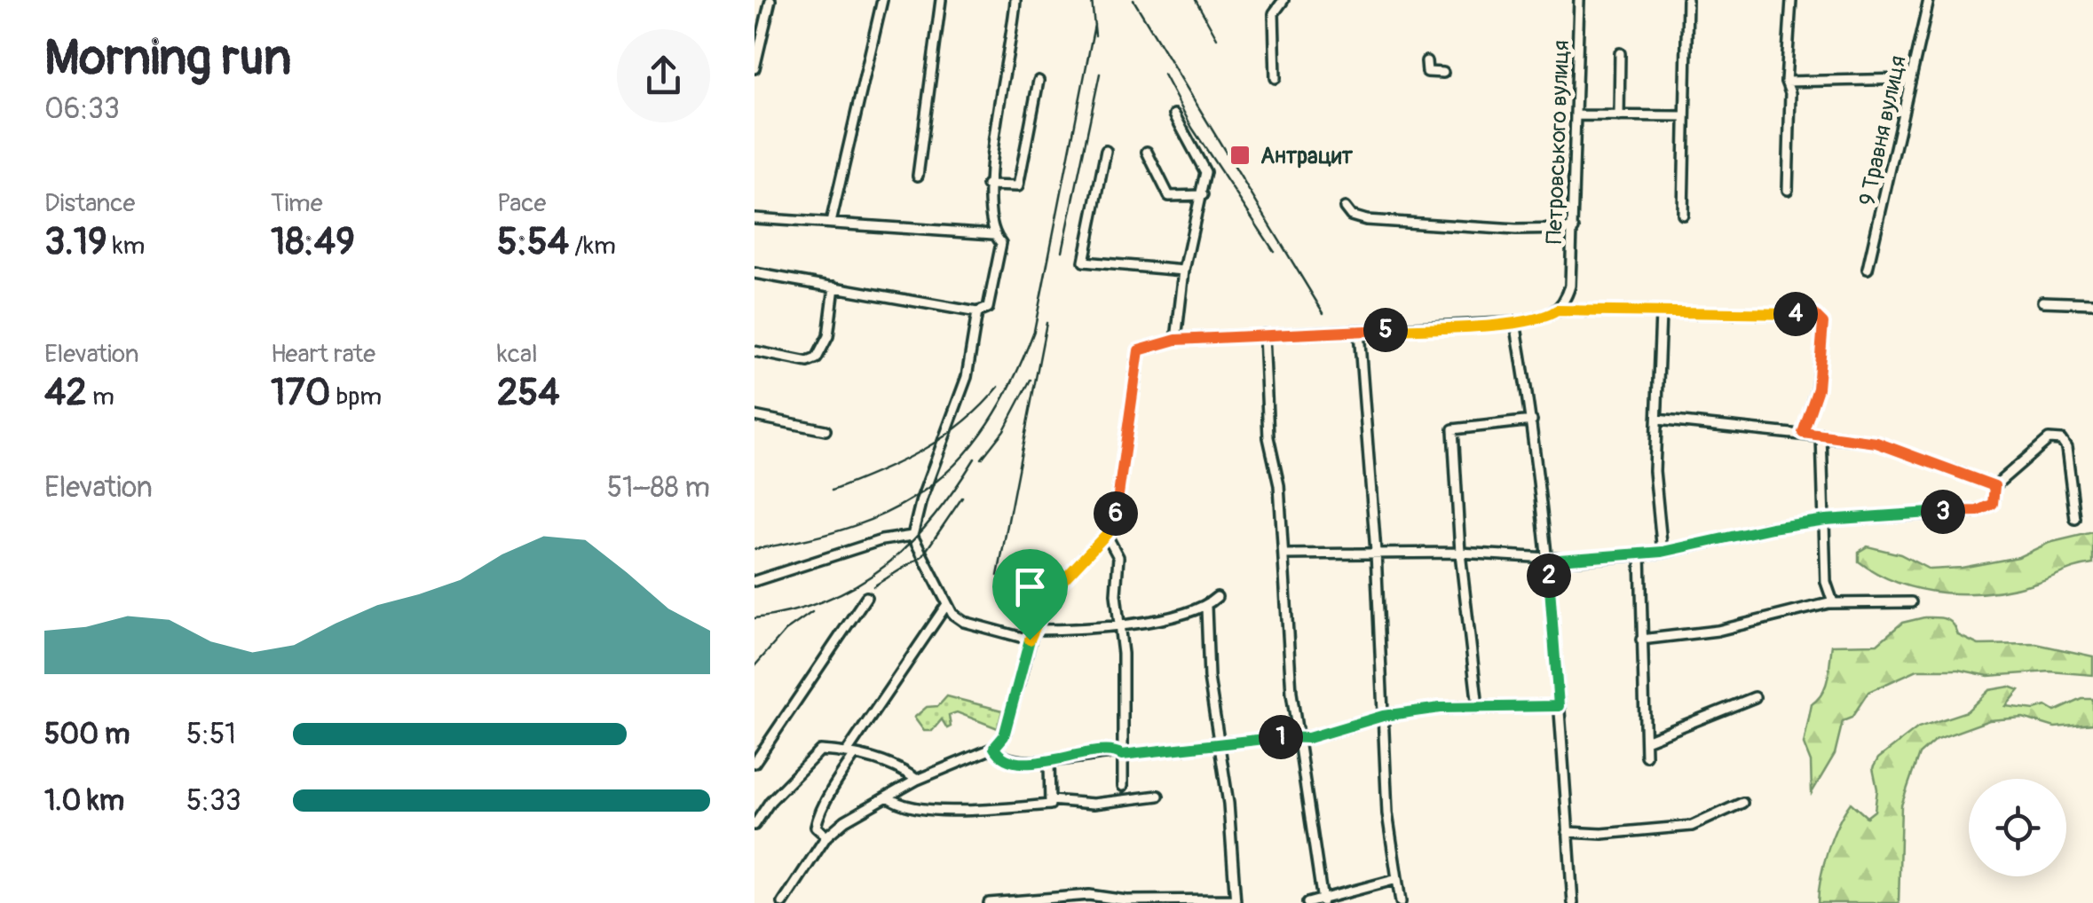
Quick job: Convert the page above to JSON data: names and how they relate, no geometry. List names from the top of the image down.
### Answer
{
  "streets": {
    "street": ["9 Травня вулиця", "Петровського вулиця"]
  },
  "places": {
    "transit": ["Антрацит"]
  },
  "page": {
    "heading": ["Morning run", "06:33"],
    "stats": [
      ["Distance", "3.19 km"],
      ["Time", "18:49"],
      ["Pace", "5:54 /km"],
      ["Elevation", "42 m"],
      ["Heart rate", "170 bpm"],
      ["kcal", "254"]
    ],
    "pins": [
      "4",
      "5",
      "3",
      "6",
      "2",
      "1"
    ],
    "chart": ["Elevation", "51–88 m"],
    "list": [
      {
        "name": "500 m",
        "note": "5:51"
      },
      {
        "name": "1.0 km",
        "note": "5:33"
      }
    ]
  }
}
